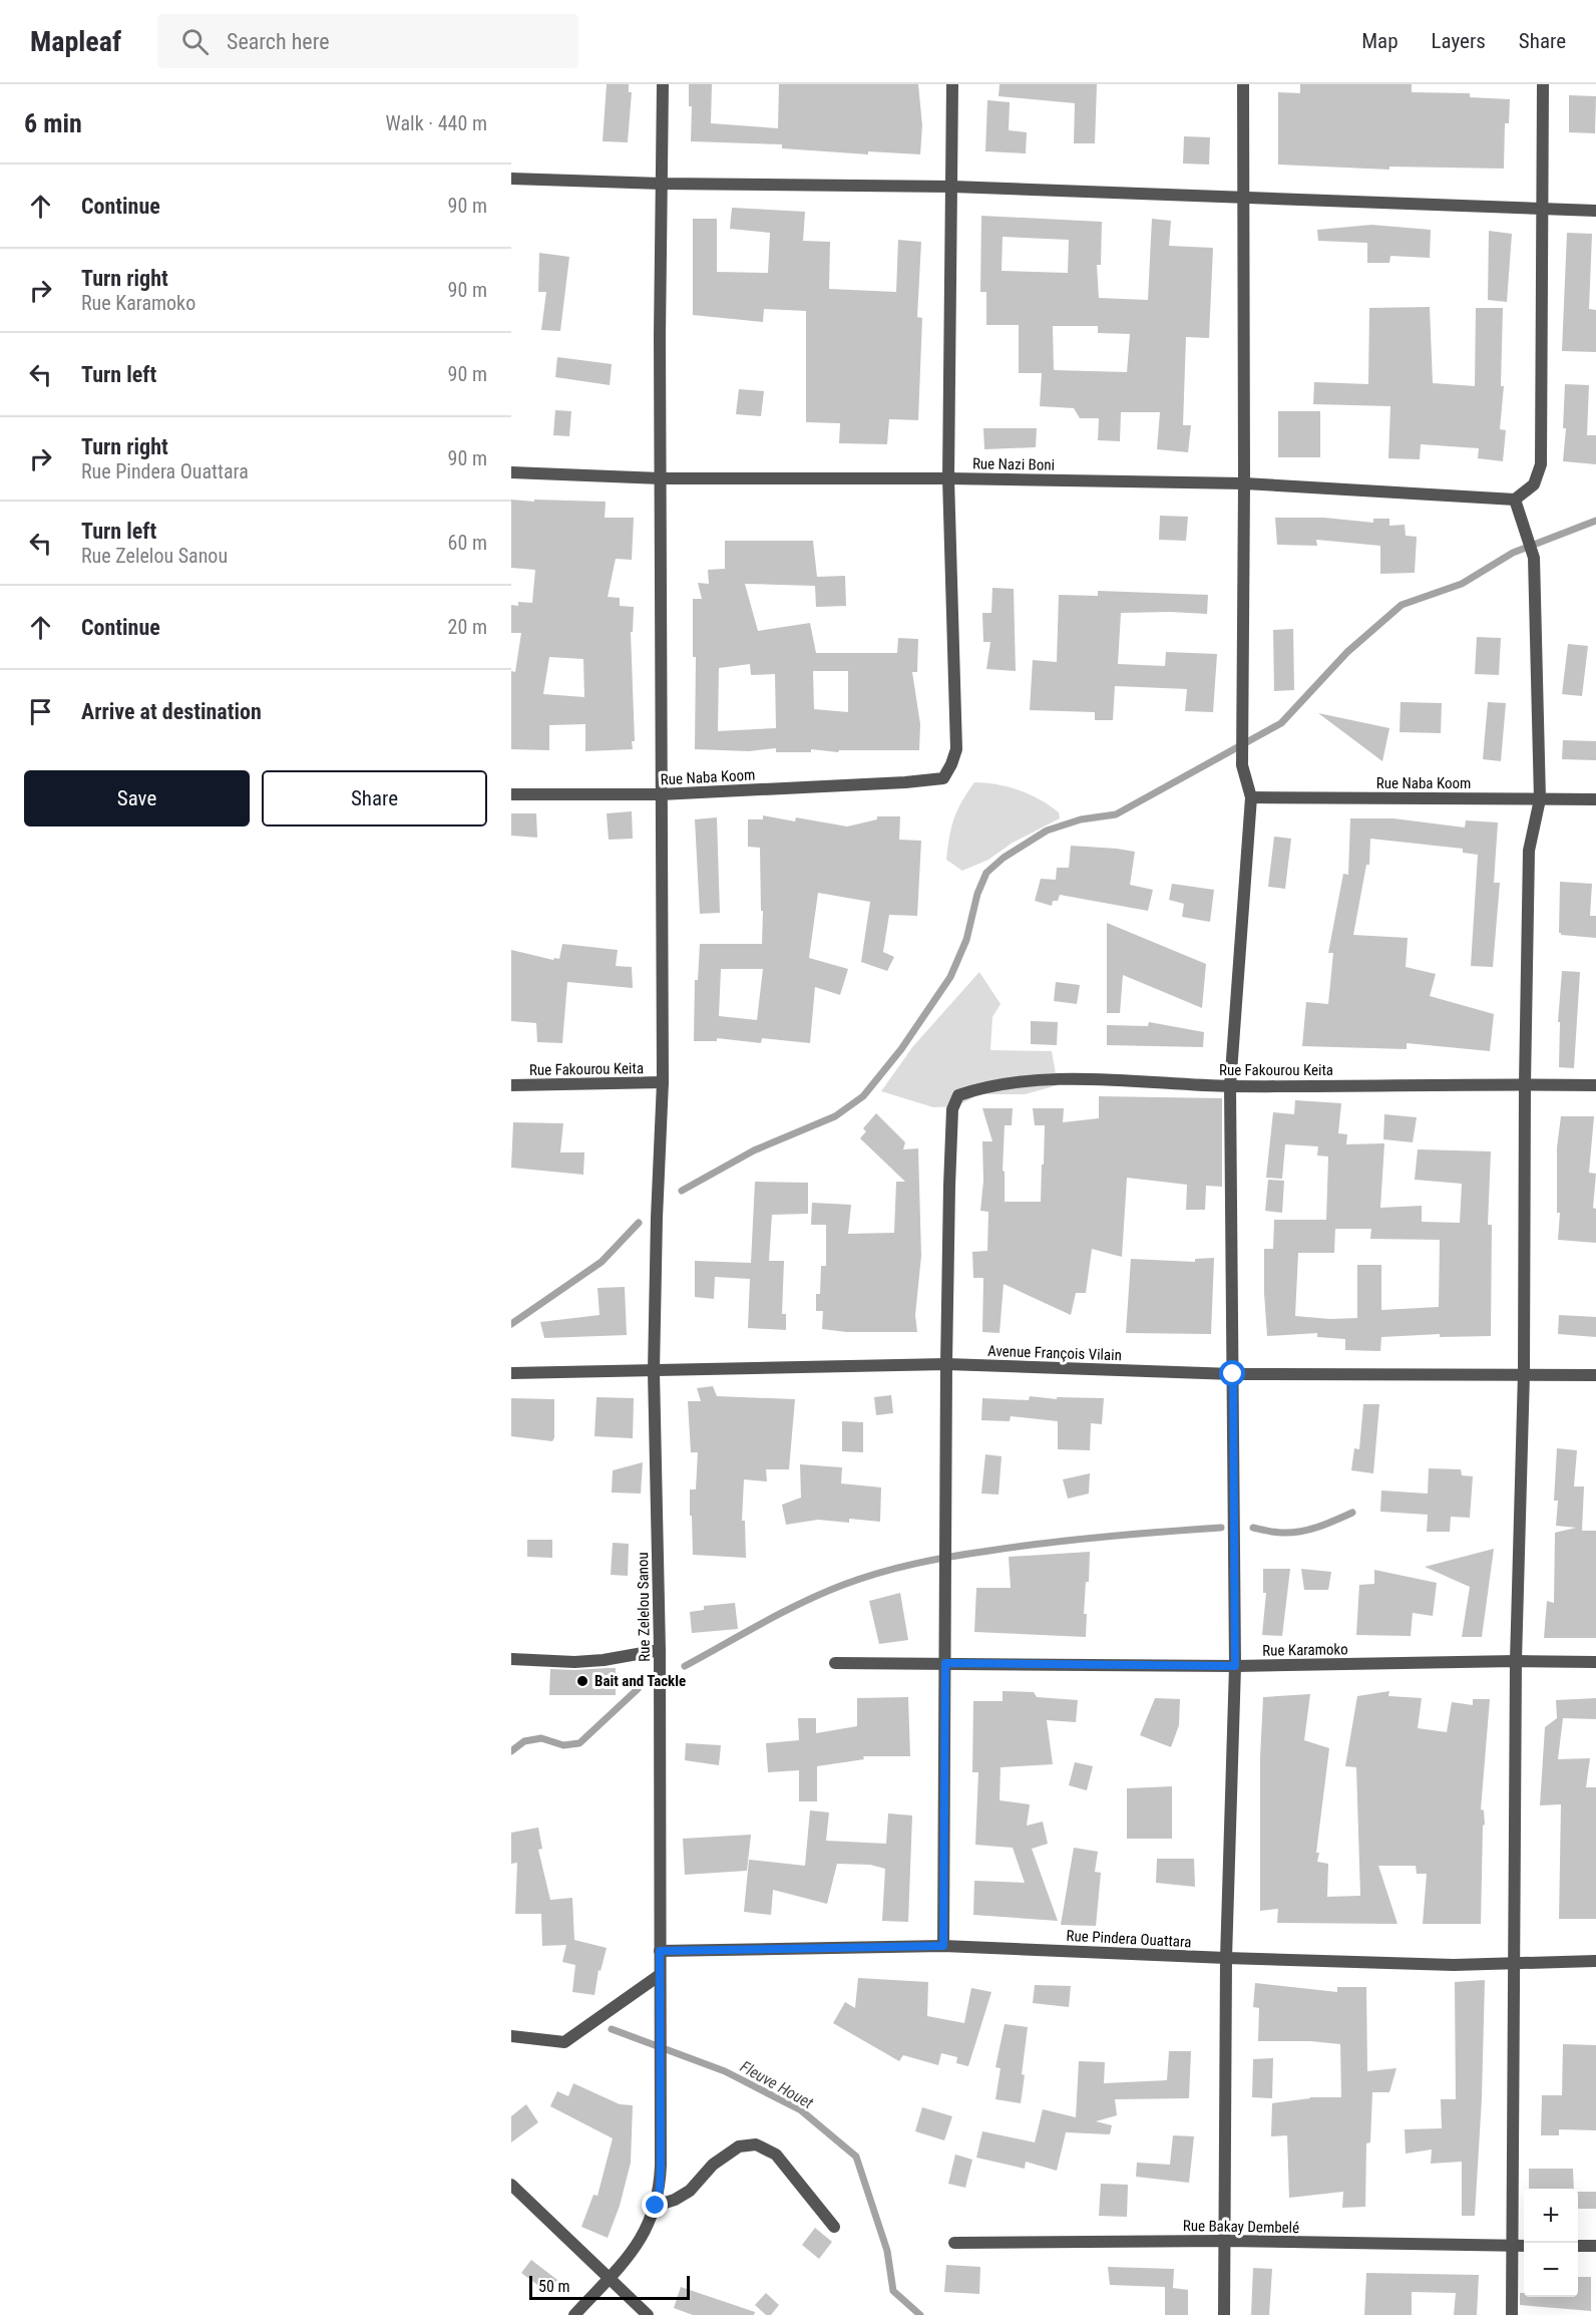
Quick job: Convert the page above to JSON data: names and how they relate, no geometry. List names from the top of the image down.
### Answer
{
  "streets": {
    "street": [
      "Rue Nazi Boni",
      "Rue Naba Koom",
      "Rue Fakourou Keita",
      "Avenue François Vilain",
      "Rue Zelelou Sanou",
      "Rue Karamoko",
      "Rue Pindera Ouattara",
      "Rue Bakay Dembelé"
    ]
  },
  "crossings": [
    ["Rue Nazi Boni", "Rue Naba Koom"],
    ["Rue Nazi Boni", "Rue Zelelou Sanou"],
    ["Rue Naba Koom", "Rue Zelelou Sanou"],
    ["Rue Fakourou Keita", "Avenue François Vilain"],
    ["Rue Fakourou Keita", "Rue Zelelou Sanou"],
    ["Avenue François Vilain", "Rue Zelelou Sanou"],
    ["Rue Zelelou Sanou", "Rue Pindera Ouattara"]
  ],
  "water": ["Fleuve Houet"],
  "places": ["Bait and Tackle"],
  "scale_bar": "50 m",
  "page": {
    "header": "Mapleaf",
    "search": "Search here",
    "nav": ["Map", "Layers", "Share"],
    "heading": ["6 min", "Walk · 440 m"],
    "list": [
      ["Continue", "90 m"],
      ["Turn right", "Rue Karamoko", "90 m"],
      ["Turn left", "90 m"],
      ["Turn right", "Rue Pindera Ouattara", "90 m"],
      ["Turn left", "Rue Zelelou Sanou", "60 m"],
      ["Continue", "20 m"],
      "Arrive at destination"
    ],
    "buttons": ["Save", "Share"],
    "map_buttons": ["+", "−"],
    "scale": "50 m"
  }
}
